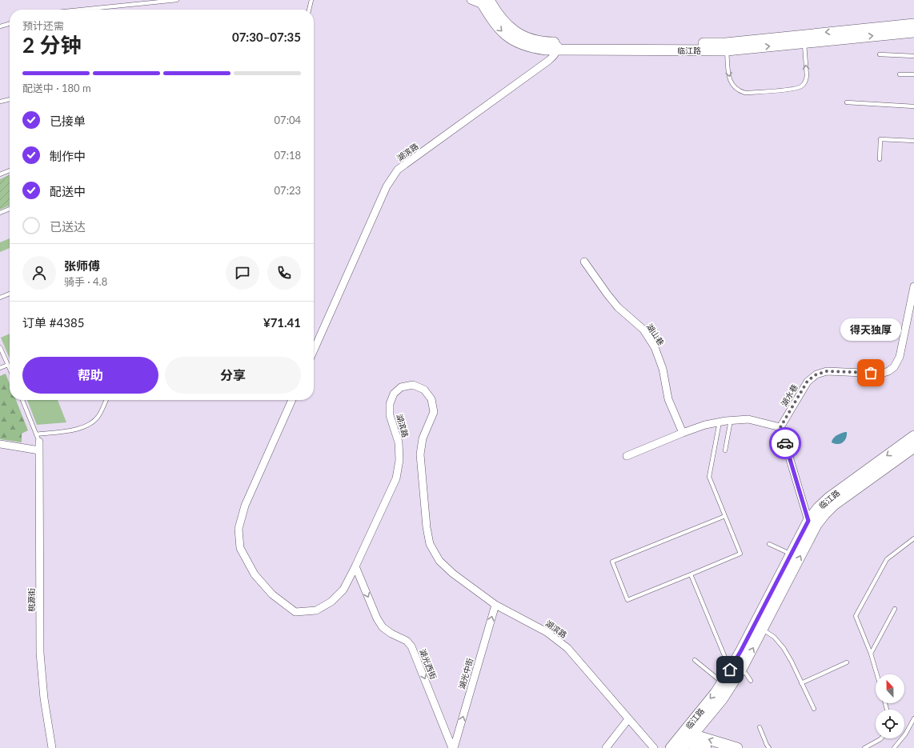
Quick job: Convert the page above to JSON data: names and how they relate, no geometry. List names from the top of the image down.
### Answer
{
  "streets": {
    "main road": ["临江路"],
    "street": [
      "湖滨路",
      "湖山巷",
      "湖水巷",
      "桃源街",
      "湖光西街",
      "湖光中街"
    ]
  },
  "crossings": [
    ["临江路", "湖滨路"],
    ["湖滨路", "湖光西街"],
    ["湖滨路", "湖光中街"],
    ["湖光西街", "湖光中街"]
  ],
  "one_way": ["湖光西街", "湖光中街"],
  "places": ["得天独厚"],
  "north": "top",
  "page": {
    "heading": ["2 分钟", "预计还需", "07:30–07:35"],
    "panel": [
      "张师傅",
      "骑手 · 4.8",
      "订单 #4385",
      "¥71.41"
    ],
    "bar": "配送中 · 180 m",
    "list": [
      ["已接单", "07:04"],
      ["制作中", "07:18"],
      ["配送中", "07:23"],
      "已送达"
    ],
    "bubble": "得天独厚",
    "buttons": ["帮助", "分享"]
  }
}
